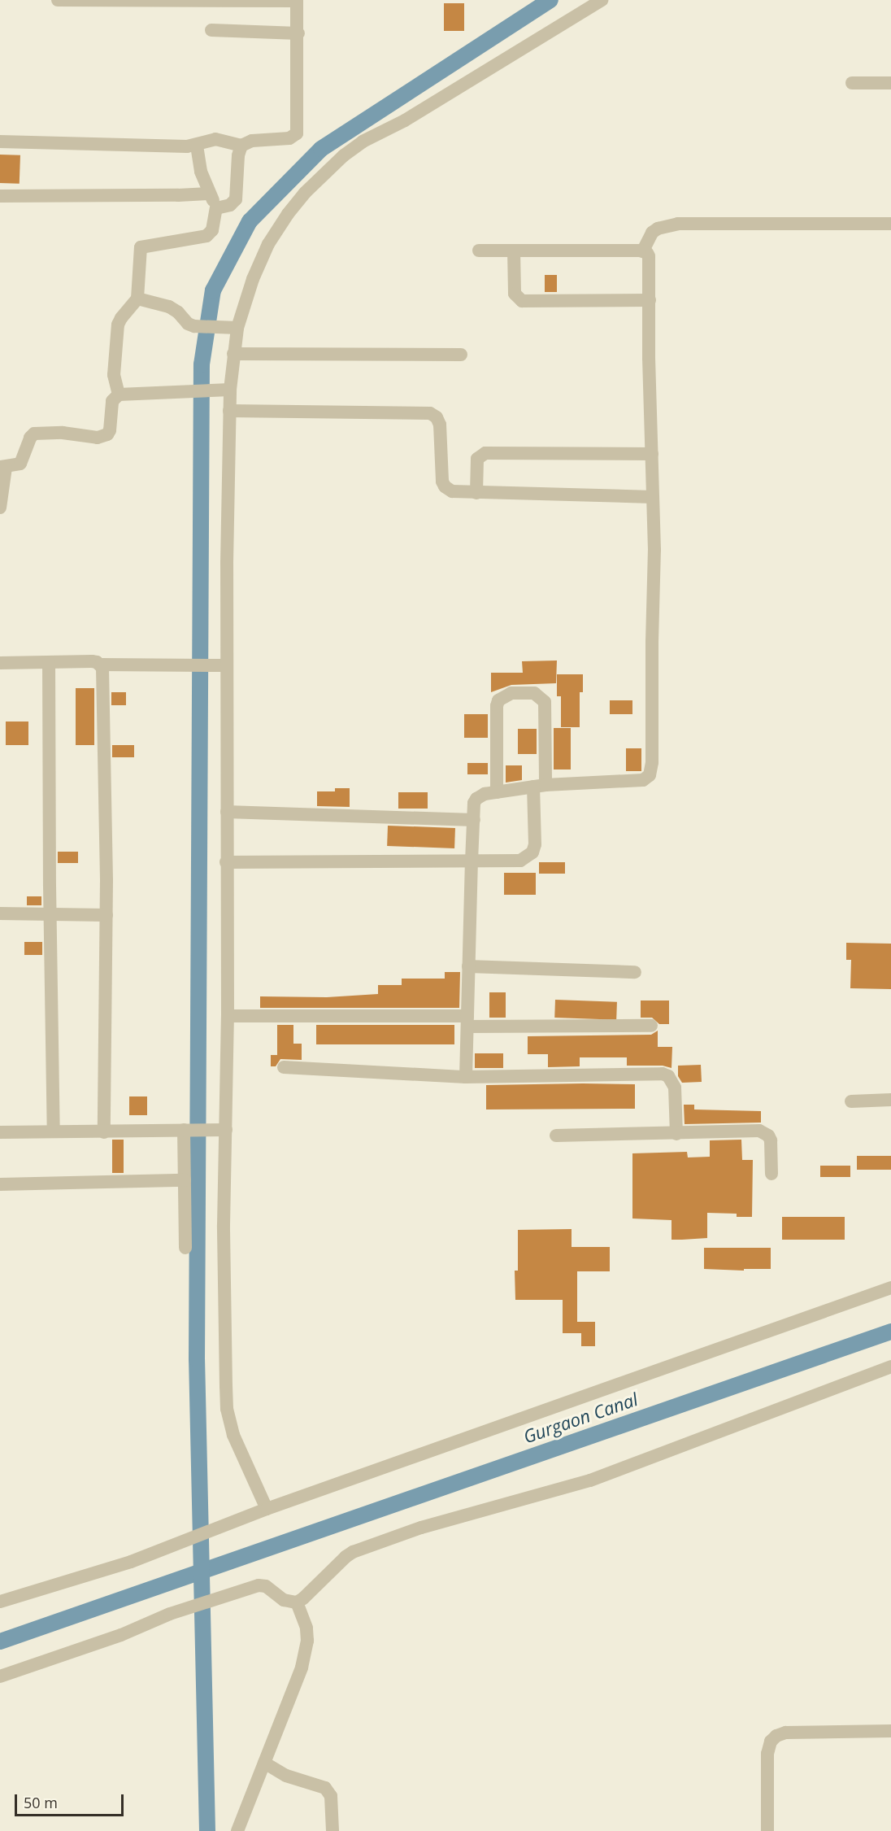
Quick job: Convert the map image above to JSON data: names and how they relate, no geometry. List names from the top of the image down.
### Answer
{
  "water": ["Gurgaon Canal"],
  "scale_bar": "50 m"
}
